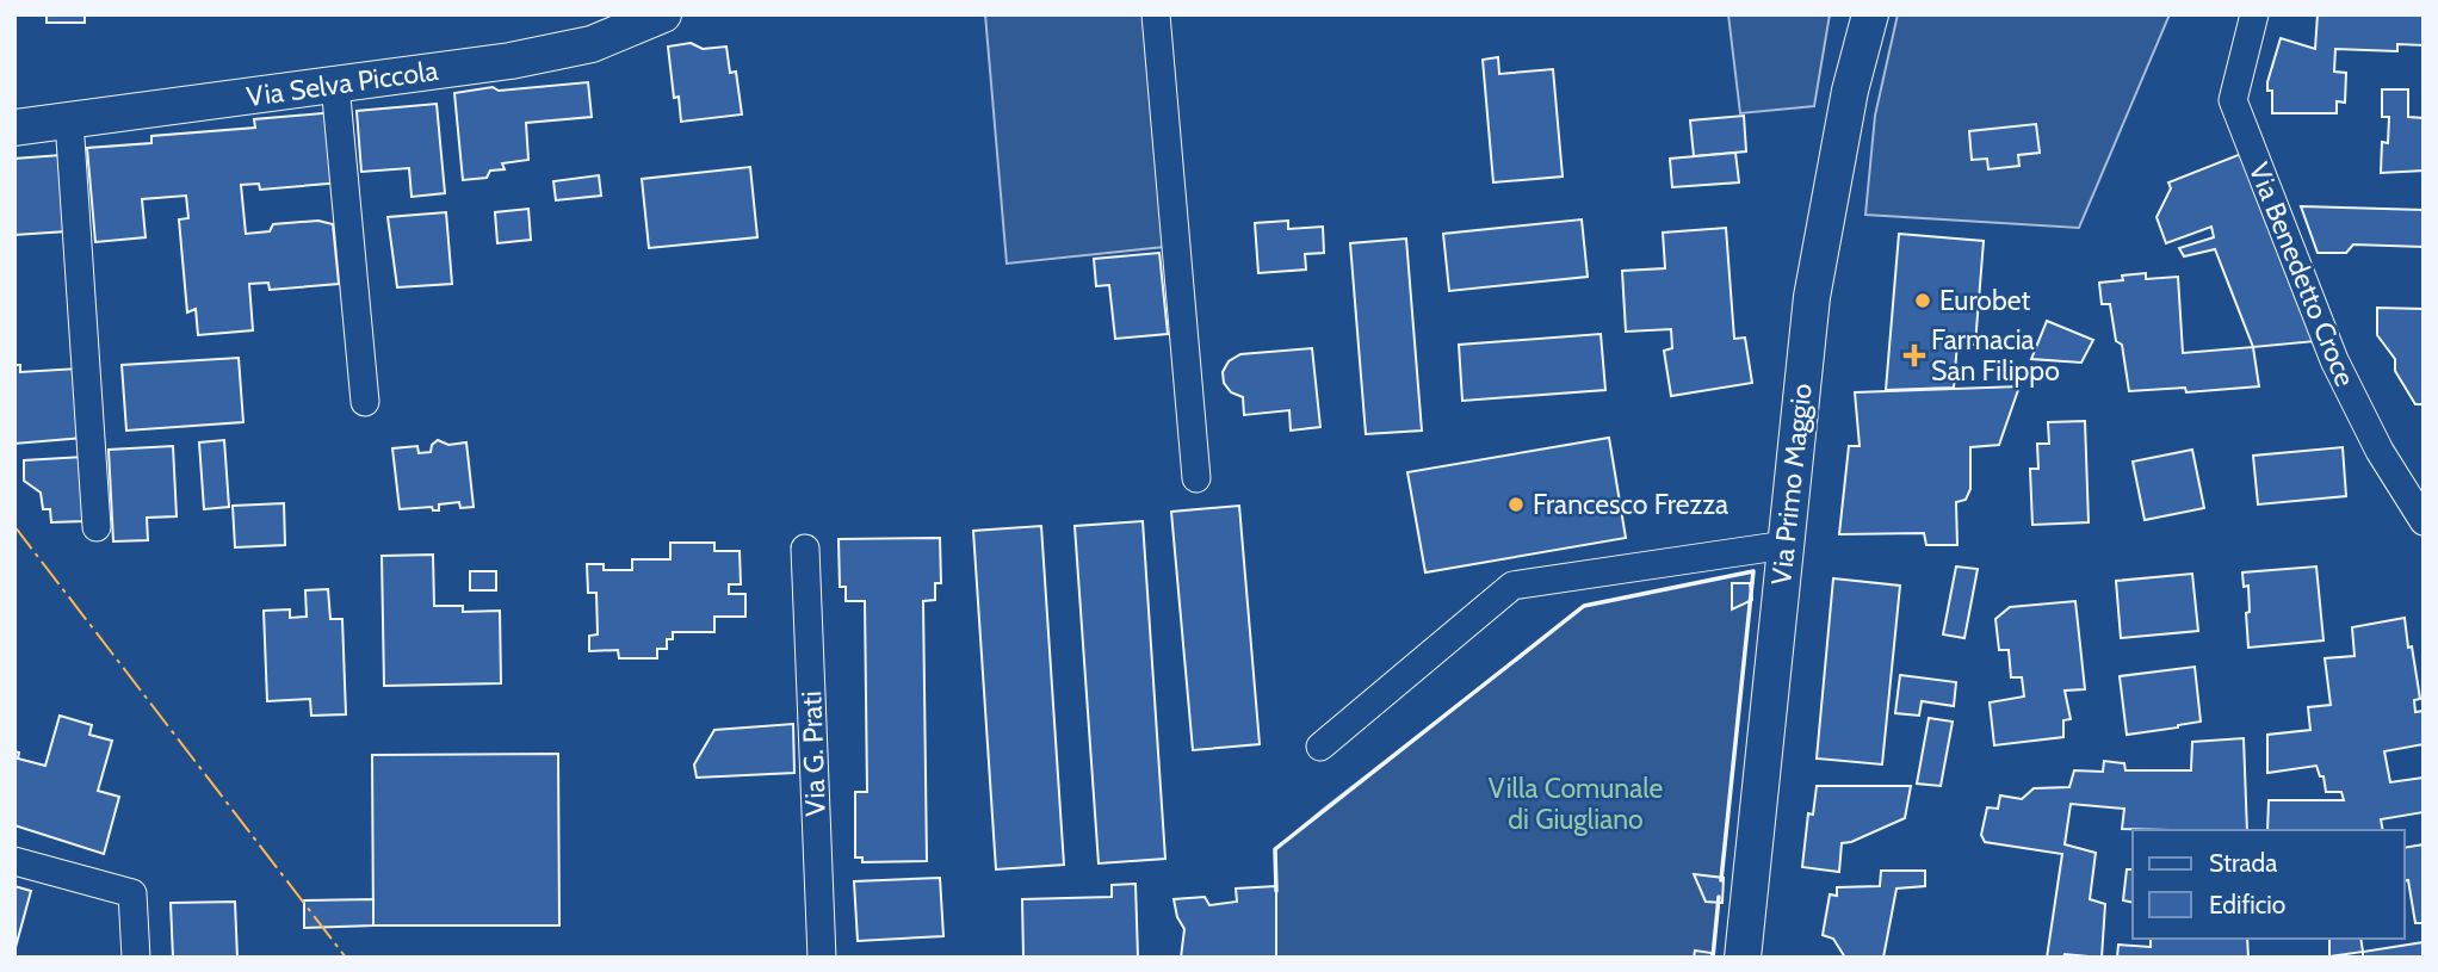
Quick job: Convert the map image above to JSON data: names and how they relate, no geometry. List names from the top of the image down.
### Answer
{
  "streets": {
    "street": [
      "Via Selva Piccola",
      "Via Benedetto Croce",
      "Via Primo Maggio",
      "Via G. Prati"
    ]
  },
  "parks": ["Villa Comunale di Giugliano"],
  "places": {
    "other": ["Eurobet", "Francesco Frezza"],
    "health": ["Farmacia San Filippo"]
  },
  "legend": ["Strada", "Edificio"]
}
